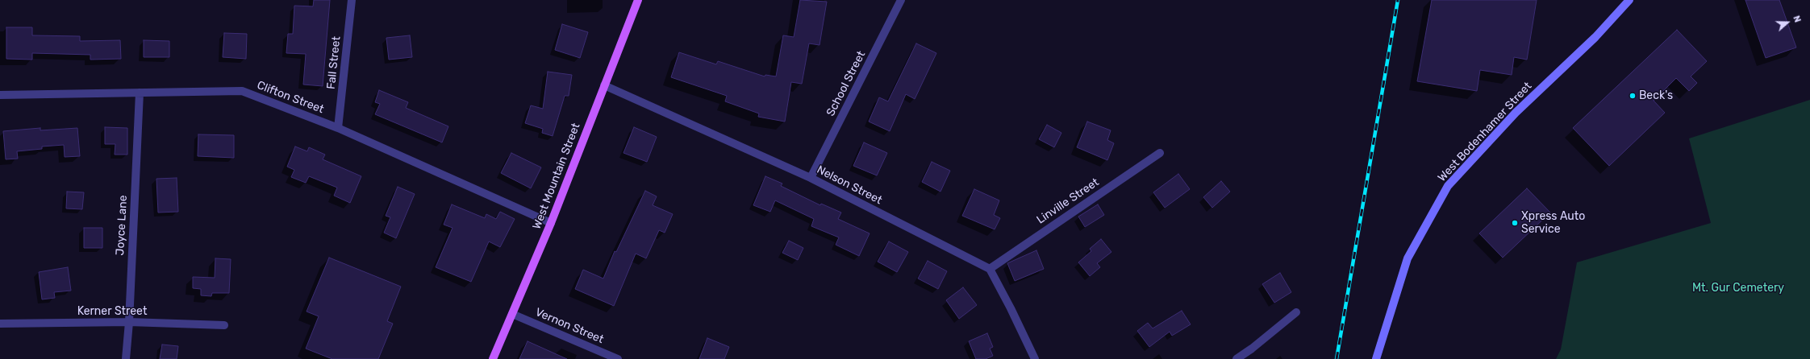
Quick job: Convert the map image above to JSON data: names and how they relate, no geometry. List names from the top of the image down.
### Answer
{
  "streets": {
    "main road": ["West Bodenhamer Street", "West Mountain Street"],
    "street": [
      "Fall Street",
      "School Street",
      "Clifton Street",
      "Nelson Street",
      "Linville Street",
      "Joyce Lane",
      "Kerner Street",
      "Vernon Street"
    ]
  },
  "crossings": [
    ["Fall Street", "Clifton Street"],
    ["School Street", "Nelson Street"],
    ["Clifton Street", "West Mountain Street"],
    ["Clifton Street", "Joyce Lane"],
    ["West Mountain Street", "Nelson Street"],
    ["West Mountain Street", "Vernon Street"],
    ["Nelson Street", "Linville Street"],
    ["Joyce Lane", "Kerner Street"]
  ],
  "parks": ["Mt. Gur Cemetery"],
  "places": ["Beck's", "Xpress Auto Service"],
  "north": "right"
}
